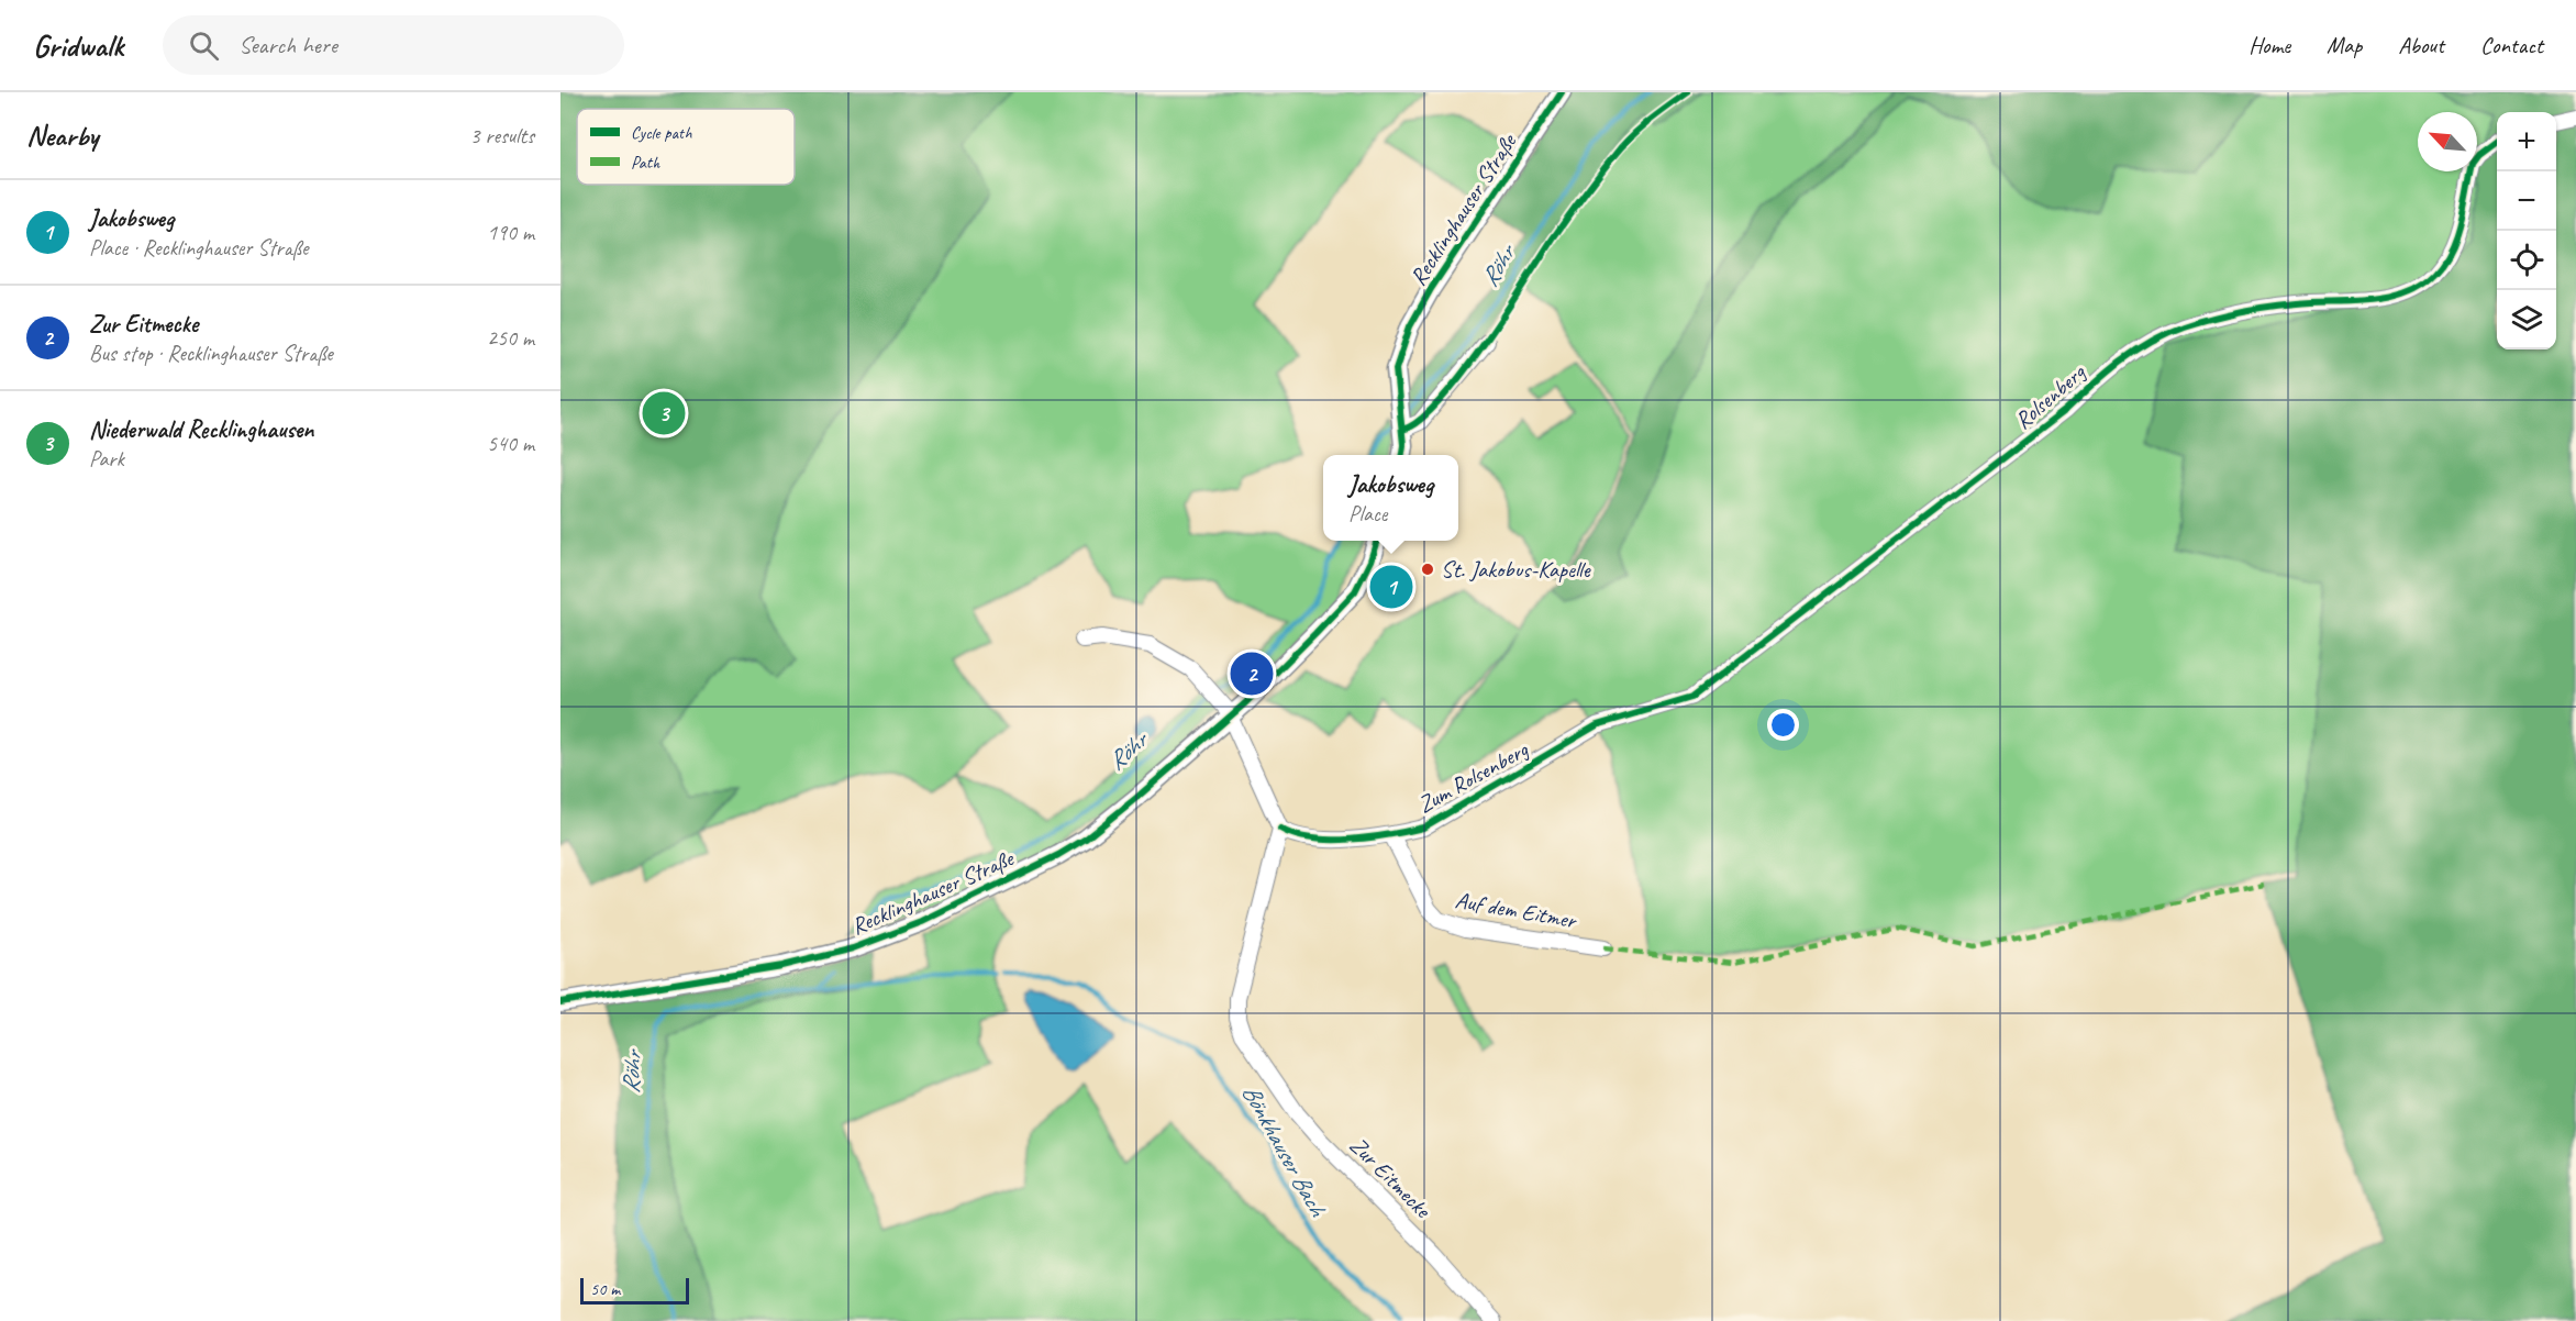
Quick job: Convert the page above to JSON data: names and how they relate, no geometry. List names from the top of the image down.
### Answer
{
  "streets": {
    "main road": ["Recklinghauser Straße"],
    "street": [
      "Rolsenberg",
      "Zum Rolsenberg",
      "Auf dem Eitmer",
      "Zur Eitmecke"
    ]
  },
  "crossings": [
    ["Rolsenberg", "Zum Rolsenberg"],
    ["Zum Rolsenberg", "Auf dem Eitmer"],
    ["Zum Rolsenberg", "Zur Eitmecke"]
  ],
  "water": ["Röhr", "Bönkhauser Bach"],
  "places": ["St. Jakobus-Kapelle"],
  "legend": ["Cycle path", "Path"],
  "scale_bar": "50 m",
  "north": "top left",
  "page": {
    "header": "Gridwalk",
    "search": "Search here",
    "nav": [
      "Home",
      "Map",
      "About",
      "Contact"
    ],
    "heading": ["Nearby", "3 results"],
    "map_buttons": ["+", "−"],
    "list": [
      {
        "mark": "1",
        "name": "Jakobsweg",
        "note": "Place · Recklinghauser Straße",
        "value": "190 m"
      },
      {
        "mark": "2",
        "name": "Zur Eitmecke",
        "note": "Bus stop · Recklinghauser Straße",
        "value": "250 m"
      },
      {
        "mark": "3",
        "name": "Niederwald Recklinghausen",
        "note": "Park",
        "value": "540 m"
      }
    ],
    "pins": ["3", "1", "2"],
    "popup": ["Jakobsweg", "Place"],
    "scale": "50 m"
  }
}
